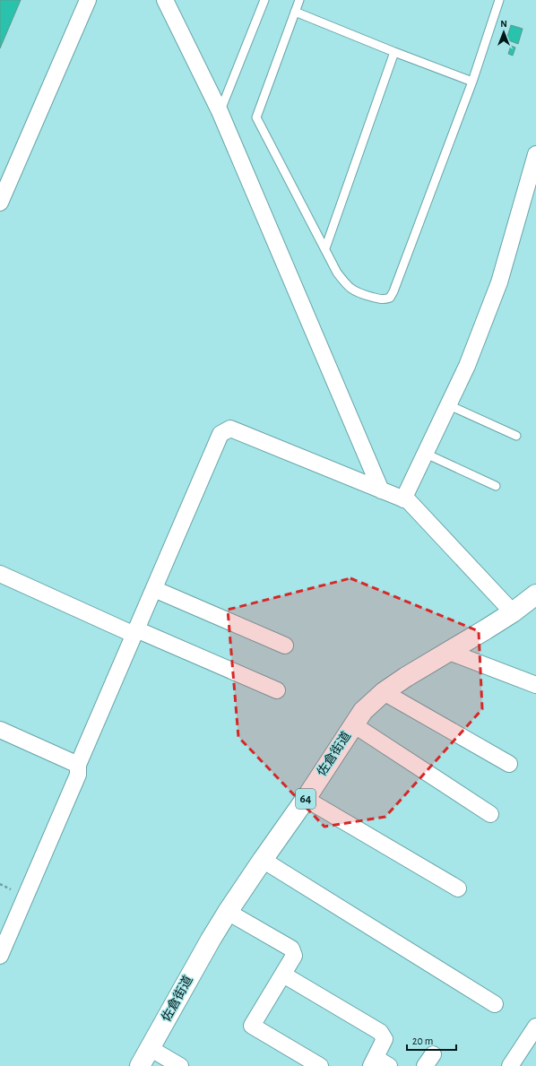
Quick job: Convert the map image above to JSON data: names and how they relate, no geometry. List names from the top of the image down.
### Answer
{
  "streets": {
    "main road": ["佐倉街道", "64"]
  },
  "scale_bar": "20 m",
  "north": "top"
}
